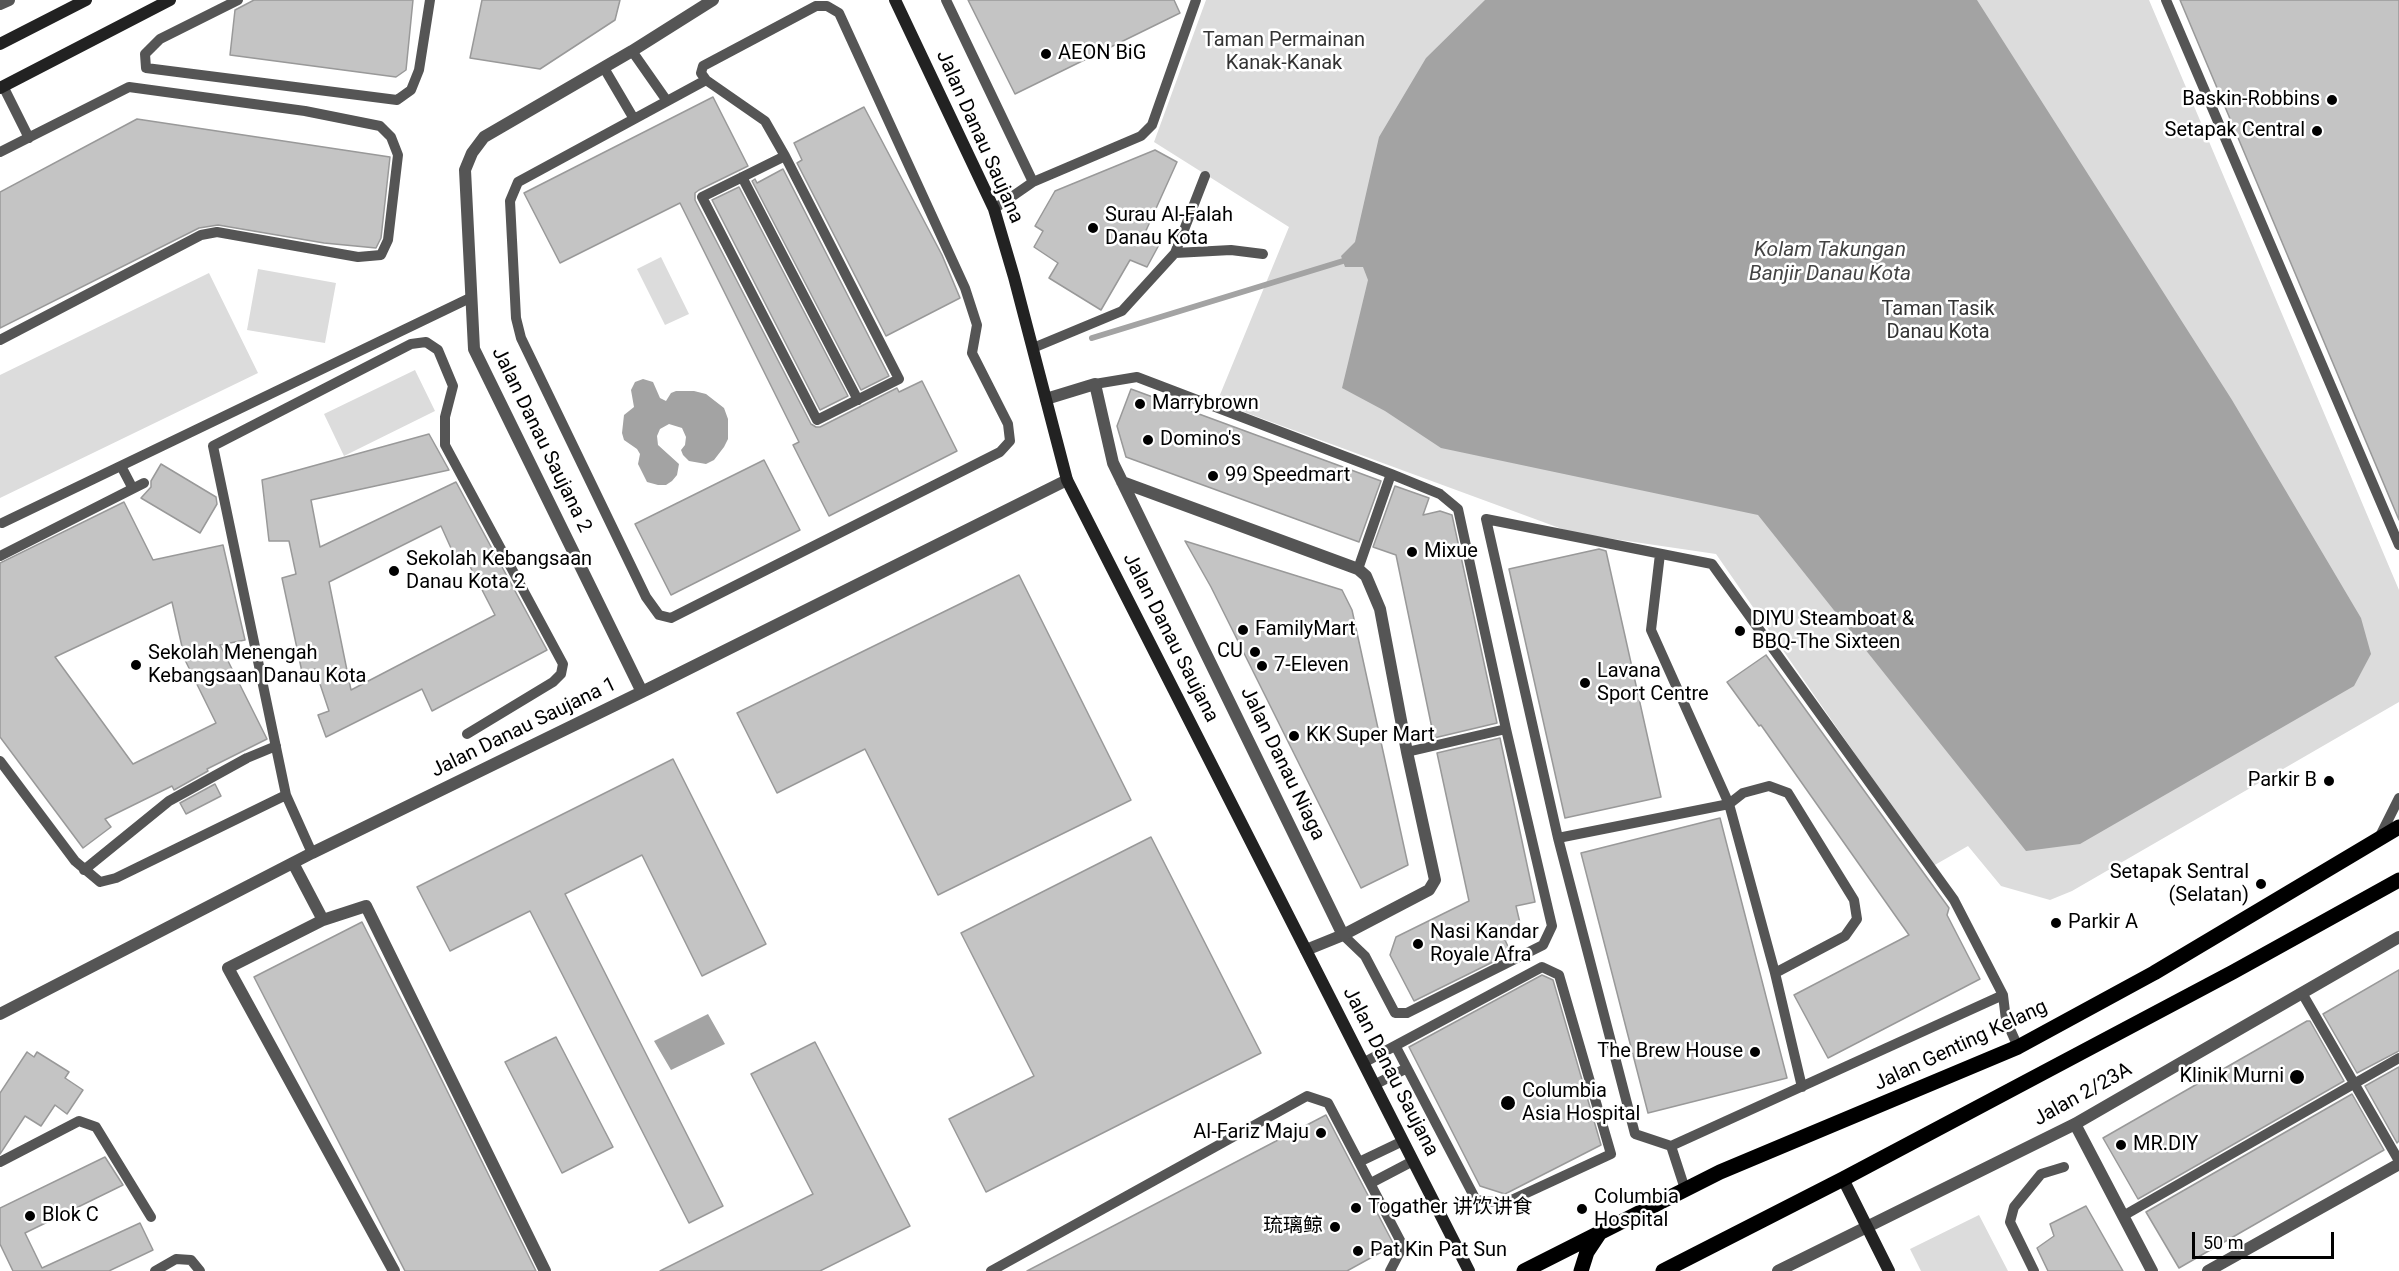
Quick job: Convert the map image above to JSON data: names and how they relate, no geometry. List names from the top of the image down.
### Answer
{
  "streets": {
    "main road": ["Jalan Genting Kelang"],
    "street": [
      "Jalan Danau Saujana",
      "Jalan Danau Saujana 2",
      "Jalan Danau Saujana 1",
      "Jalan Danau Niaga",
      "Jalan 2/23A"
    ]
  },
  "crossings": [
    ["Jalan Danau Saujana", "Jalan Danau Saujana 1"],
    ["Jalan Danau Saujana 2", "Jalan Danau Saujana 1"]
  ],
  "water": ["Kolam Takungan Banjir Danau Kota"],
  "parks": ["Taman Permainan Kanak-Kanak", "Taman Tasik Danau Kota"],
  "places": [
    "AEON BiG",
    "Baskin-Robbins",
    "Setapak Central",
    "Surau Al-Falah Danau Kota",
    "Marrybrown",
    "Domino's",
    "99 Speedmart",
    "Mixue",
    "Sekolah Kebangsaan Danau Kota 2",
    "FamilyMart",
    "DIYU Steamboat & BBQ-The Sixteen",
    "CU",
    "Sekolah Menengah Kebangsaan Danau Kota",
    "7-Eleven",
    "Lavana Sport Centre",
    "KK Super Mart",
    "Parkir B",
    "Setapak Sentral (Selatan)",
    "Parkir A",
    "Nasi Kandar Royale Afra",
    "The Brew House",
    "Klinik Murni",
    "Columbia Asia Hospital",
    "Al-Fariz Maju",
    "MR.DIY",
    "Togather 讲饮讲食",
    "Columbia Hospital",
    "Blok C",
    "琉璃鲸",
    "Pat Kin Pat Sun"
  ],
  "scale_bar": "50 m"
}
